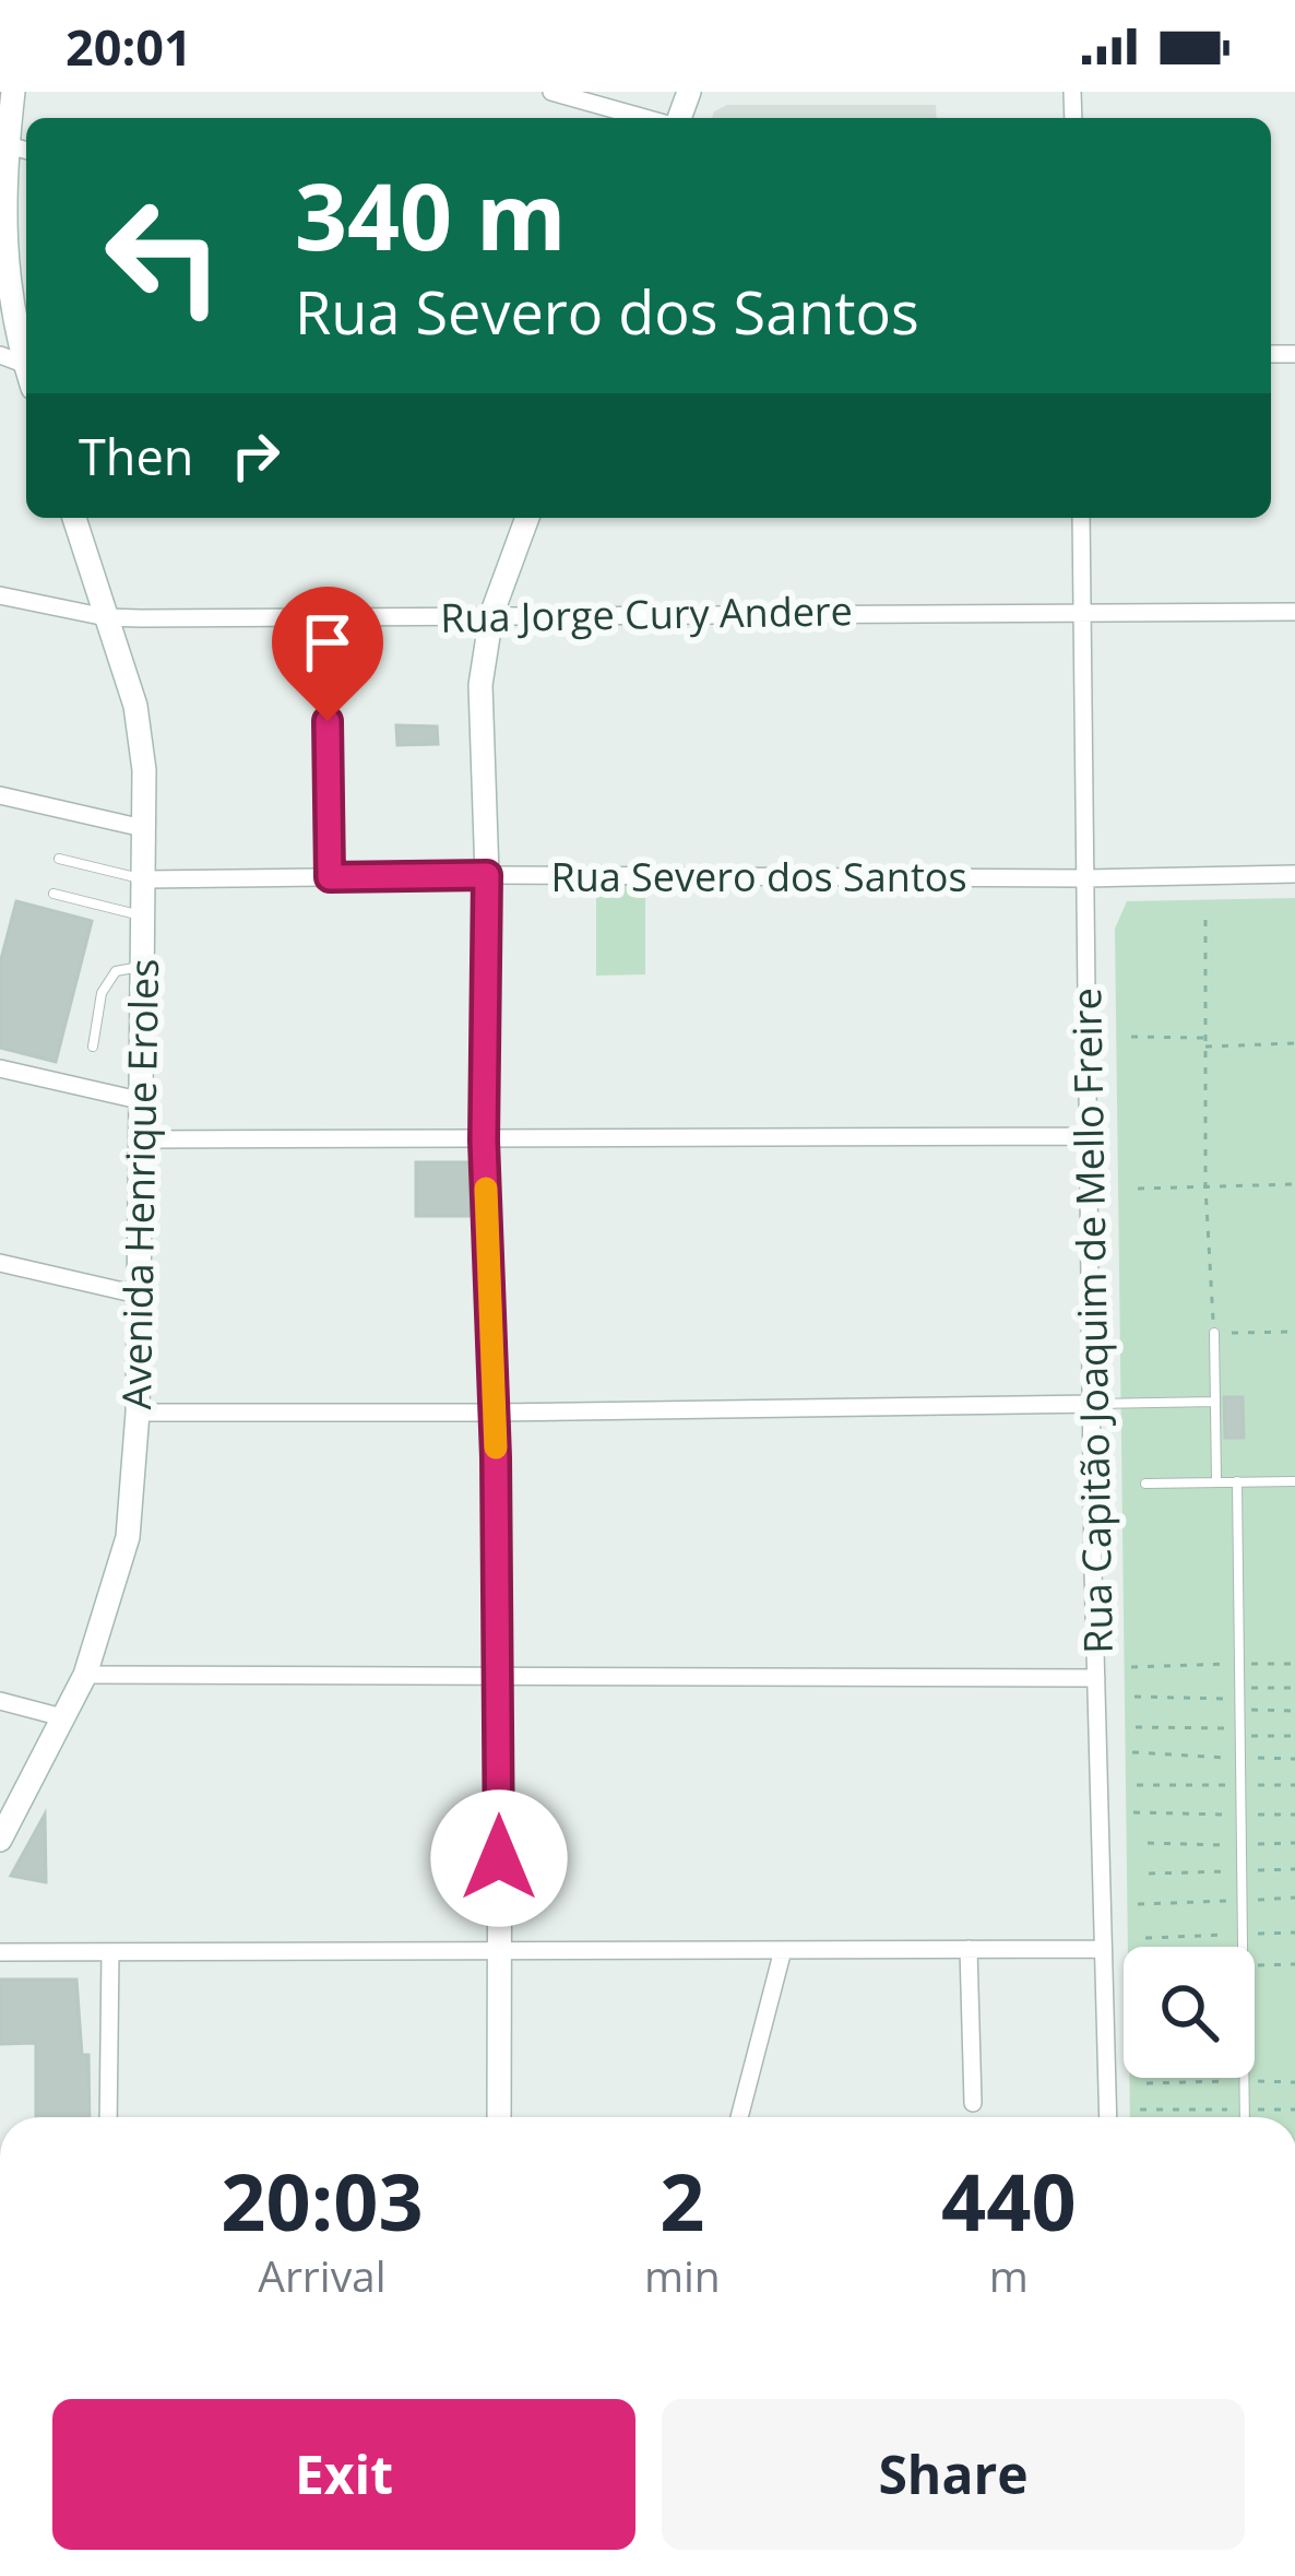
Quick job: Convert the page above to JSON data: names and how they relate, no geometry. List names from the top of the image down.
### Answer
{
  "streets": {
    "main road": ["Avenida Henrique Eroles"],
    "street": ["Rua Jorge Cury Andere", "Rua Severo dos Santos", "Rua Capitão Joaquim de Mello Freire"]
  },
  "crossings": [
    ["Rua Jorge Cury Andere", "Avenida Henrique Eroles"],
    ["Rua Jorge Cury Andere", "Rua Capitão Joaquim de Mello Freire"],
    ["Rua Severo dos Santos", "Avenida Henrique Eroles"],
    ["Rua Severo dos Santos", "Rua Capitão Joaquim de Mello Freire"]
  ],
  "page": {
    "status": "20:01",
    "turn": ["340 m", "Rua Severo dos Santos"],
    "then": "Then",
    "eta": [
      "20:03",
      "Arrival",
      "2",
      "min",
      "440",
      "m"
    ],
    "buttons": ["Exit", "Share"]
  }
}
